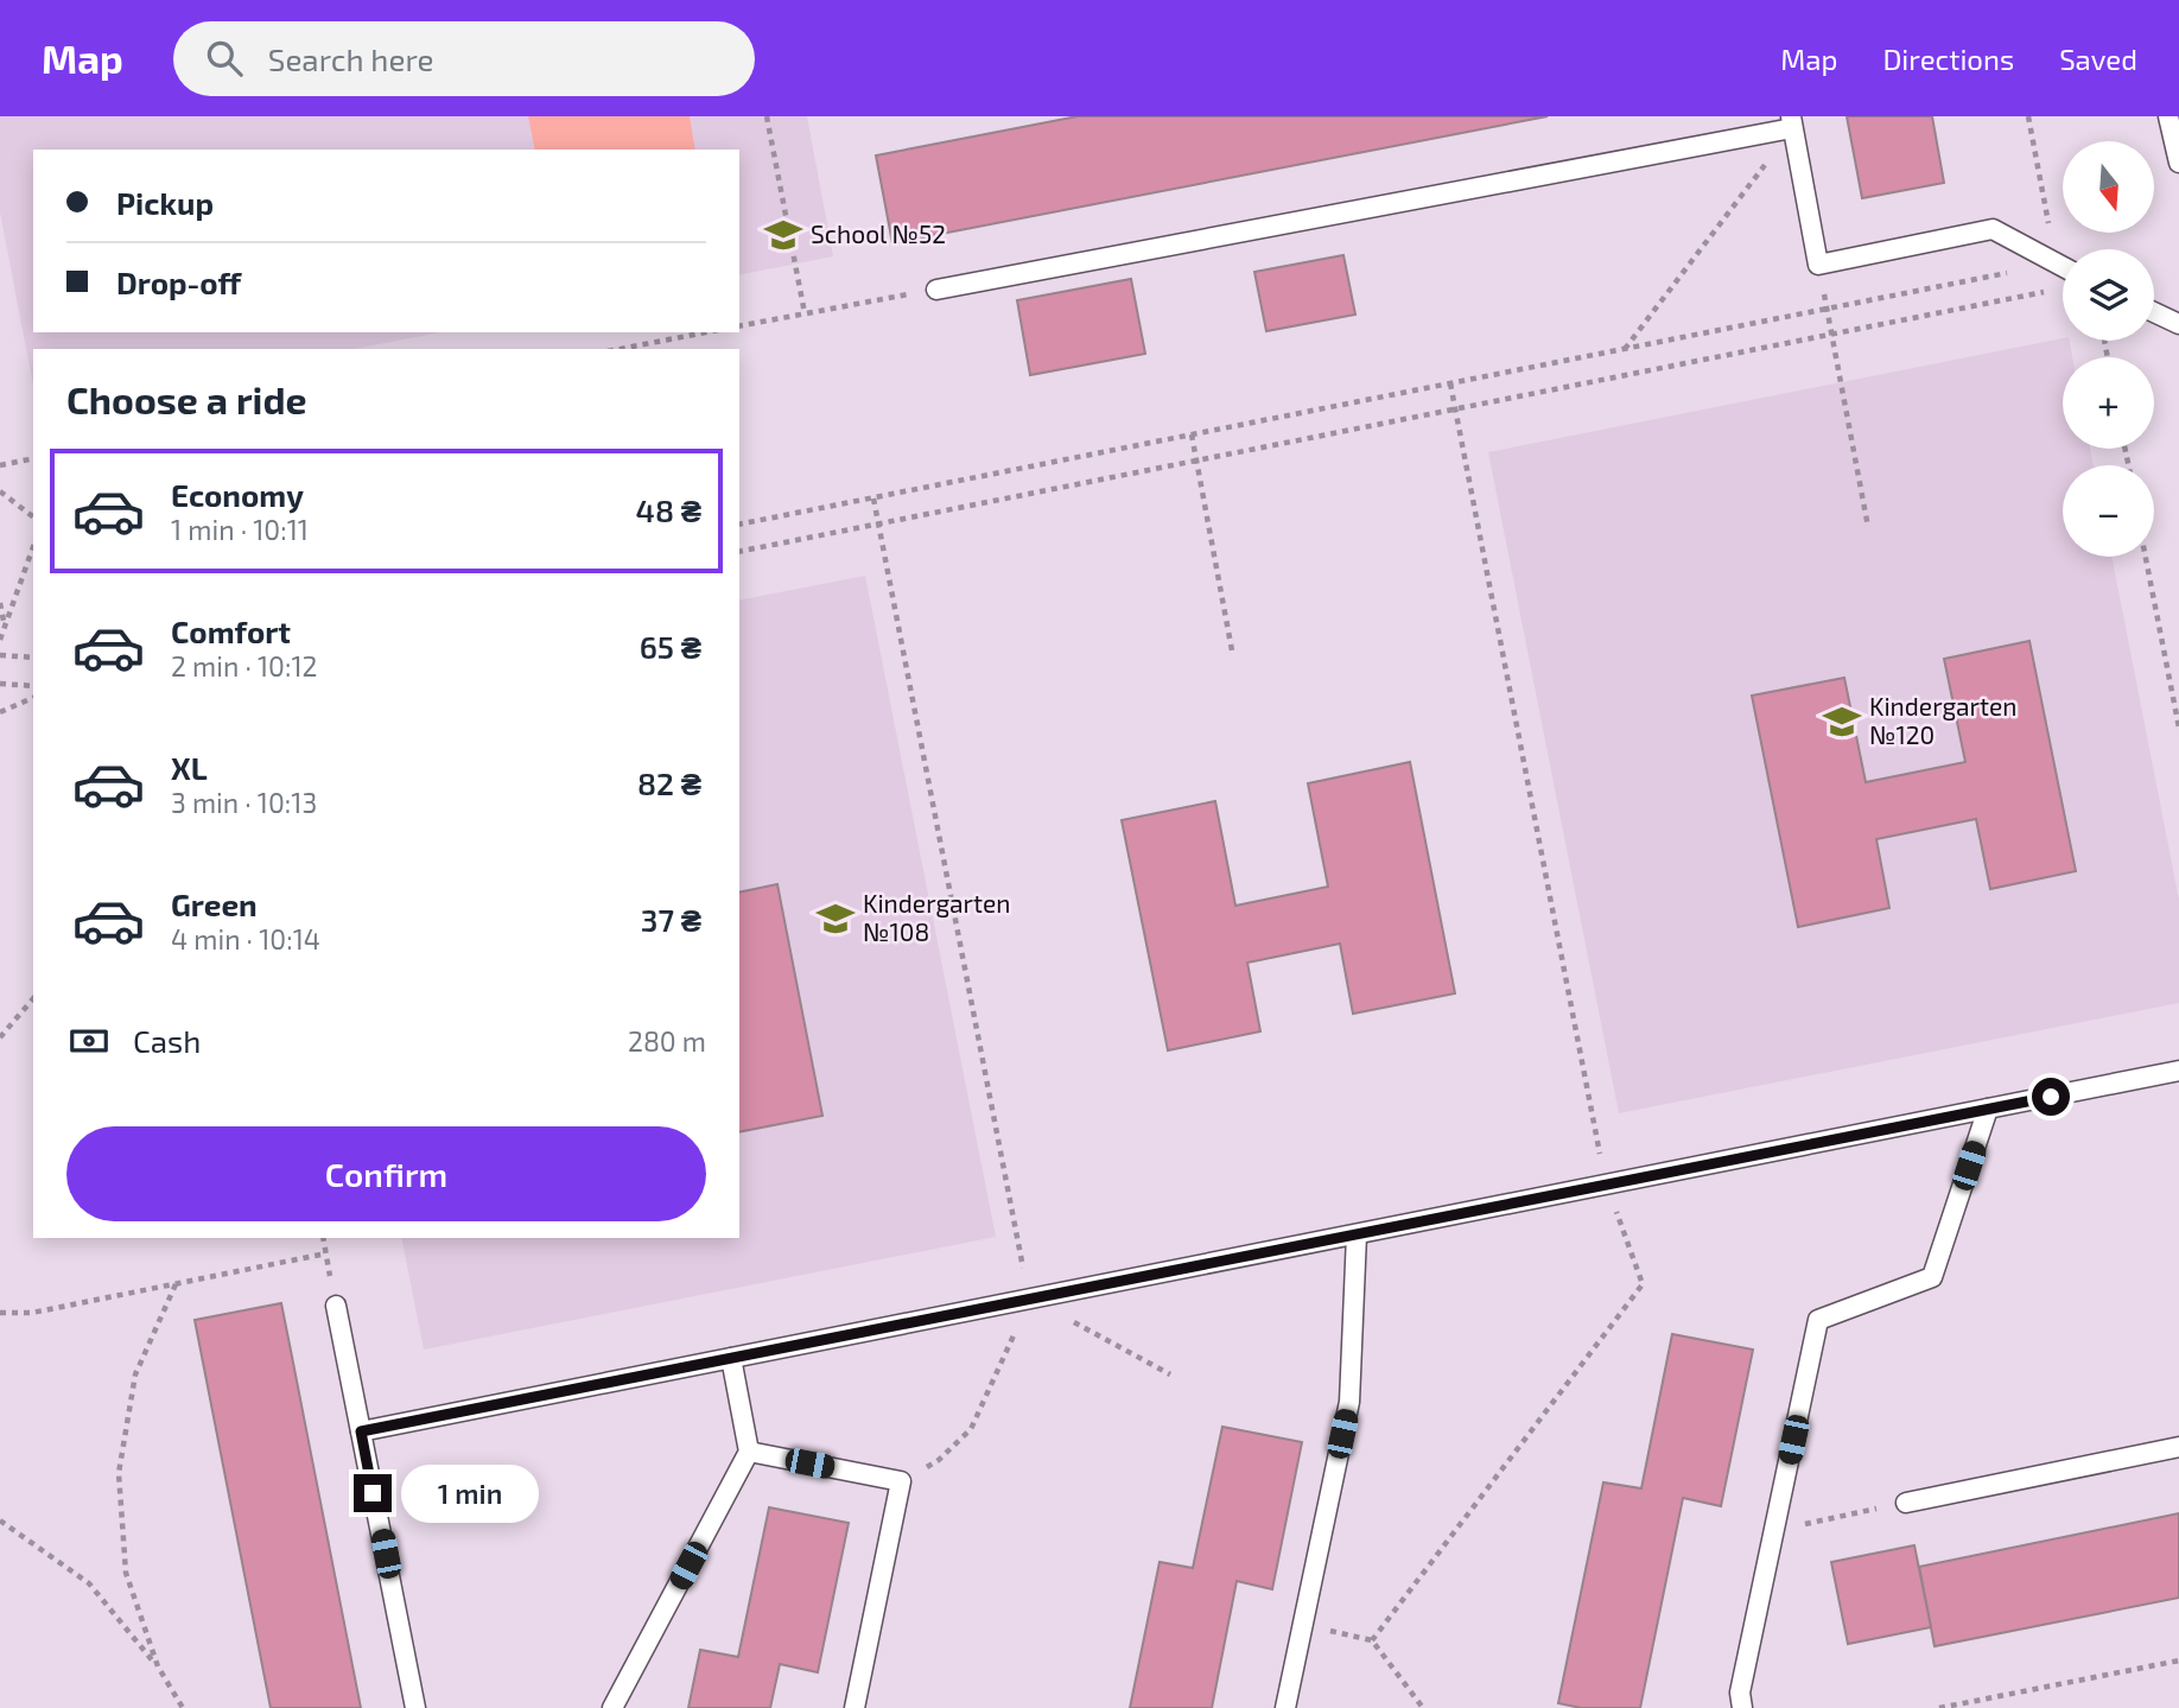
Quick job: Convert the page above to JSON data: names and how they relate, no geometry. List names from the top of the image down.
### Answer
{
  "places": {
    "school or university": ["School №52", "Kindergarten №120", "Kindergarten №108"]
  },
  "north": "bottom",
  "page": {
    "header": "Map",
    "search": "Search here",
    "nav": ["Map", "Directions", "Saved"],
    "map_buttons": ["+", "−"],
    "banner": ["Pickup", "Drop-off"],
    "heading": "Choose a ride",
    "list": [
      {
        "name": "Economy",
        "note": "1 min · 10:11",
        "value": "48 ₴"
      },
      {
        "name": "Comfort",
        "note": "2 min · 10:12",
        "value": "65 ₴"
      },
      {
        "name": "XL",
        "note": "3 min · 10:13",
        "value": "82 ₴"
      },
      {
        "name": "Green",
        "note": "4 min · 10:14",
        "value": "37 ₴"
      }
    ],
    "pay": ["Cash", "280 m"],
    "buttons": "Confirm",
    "bubble": "1 min"
  }
}
